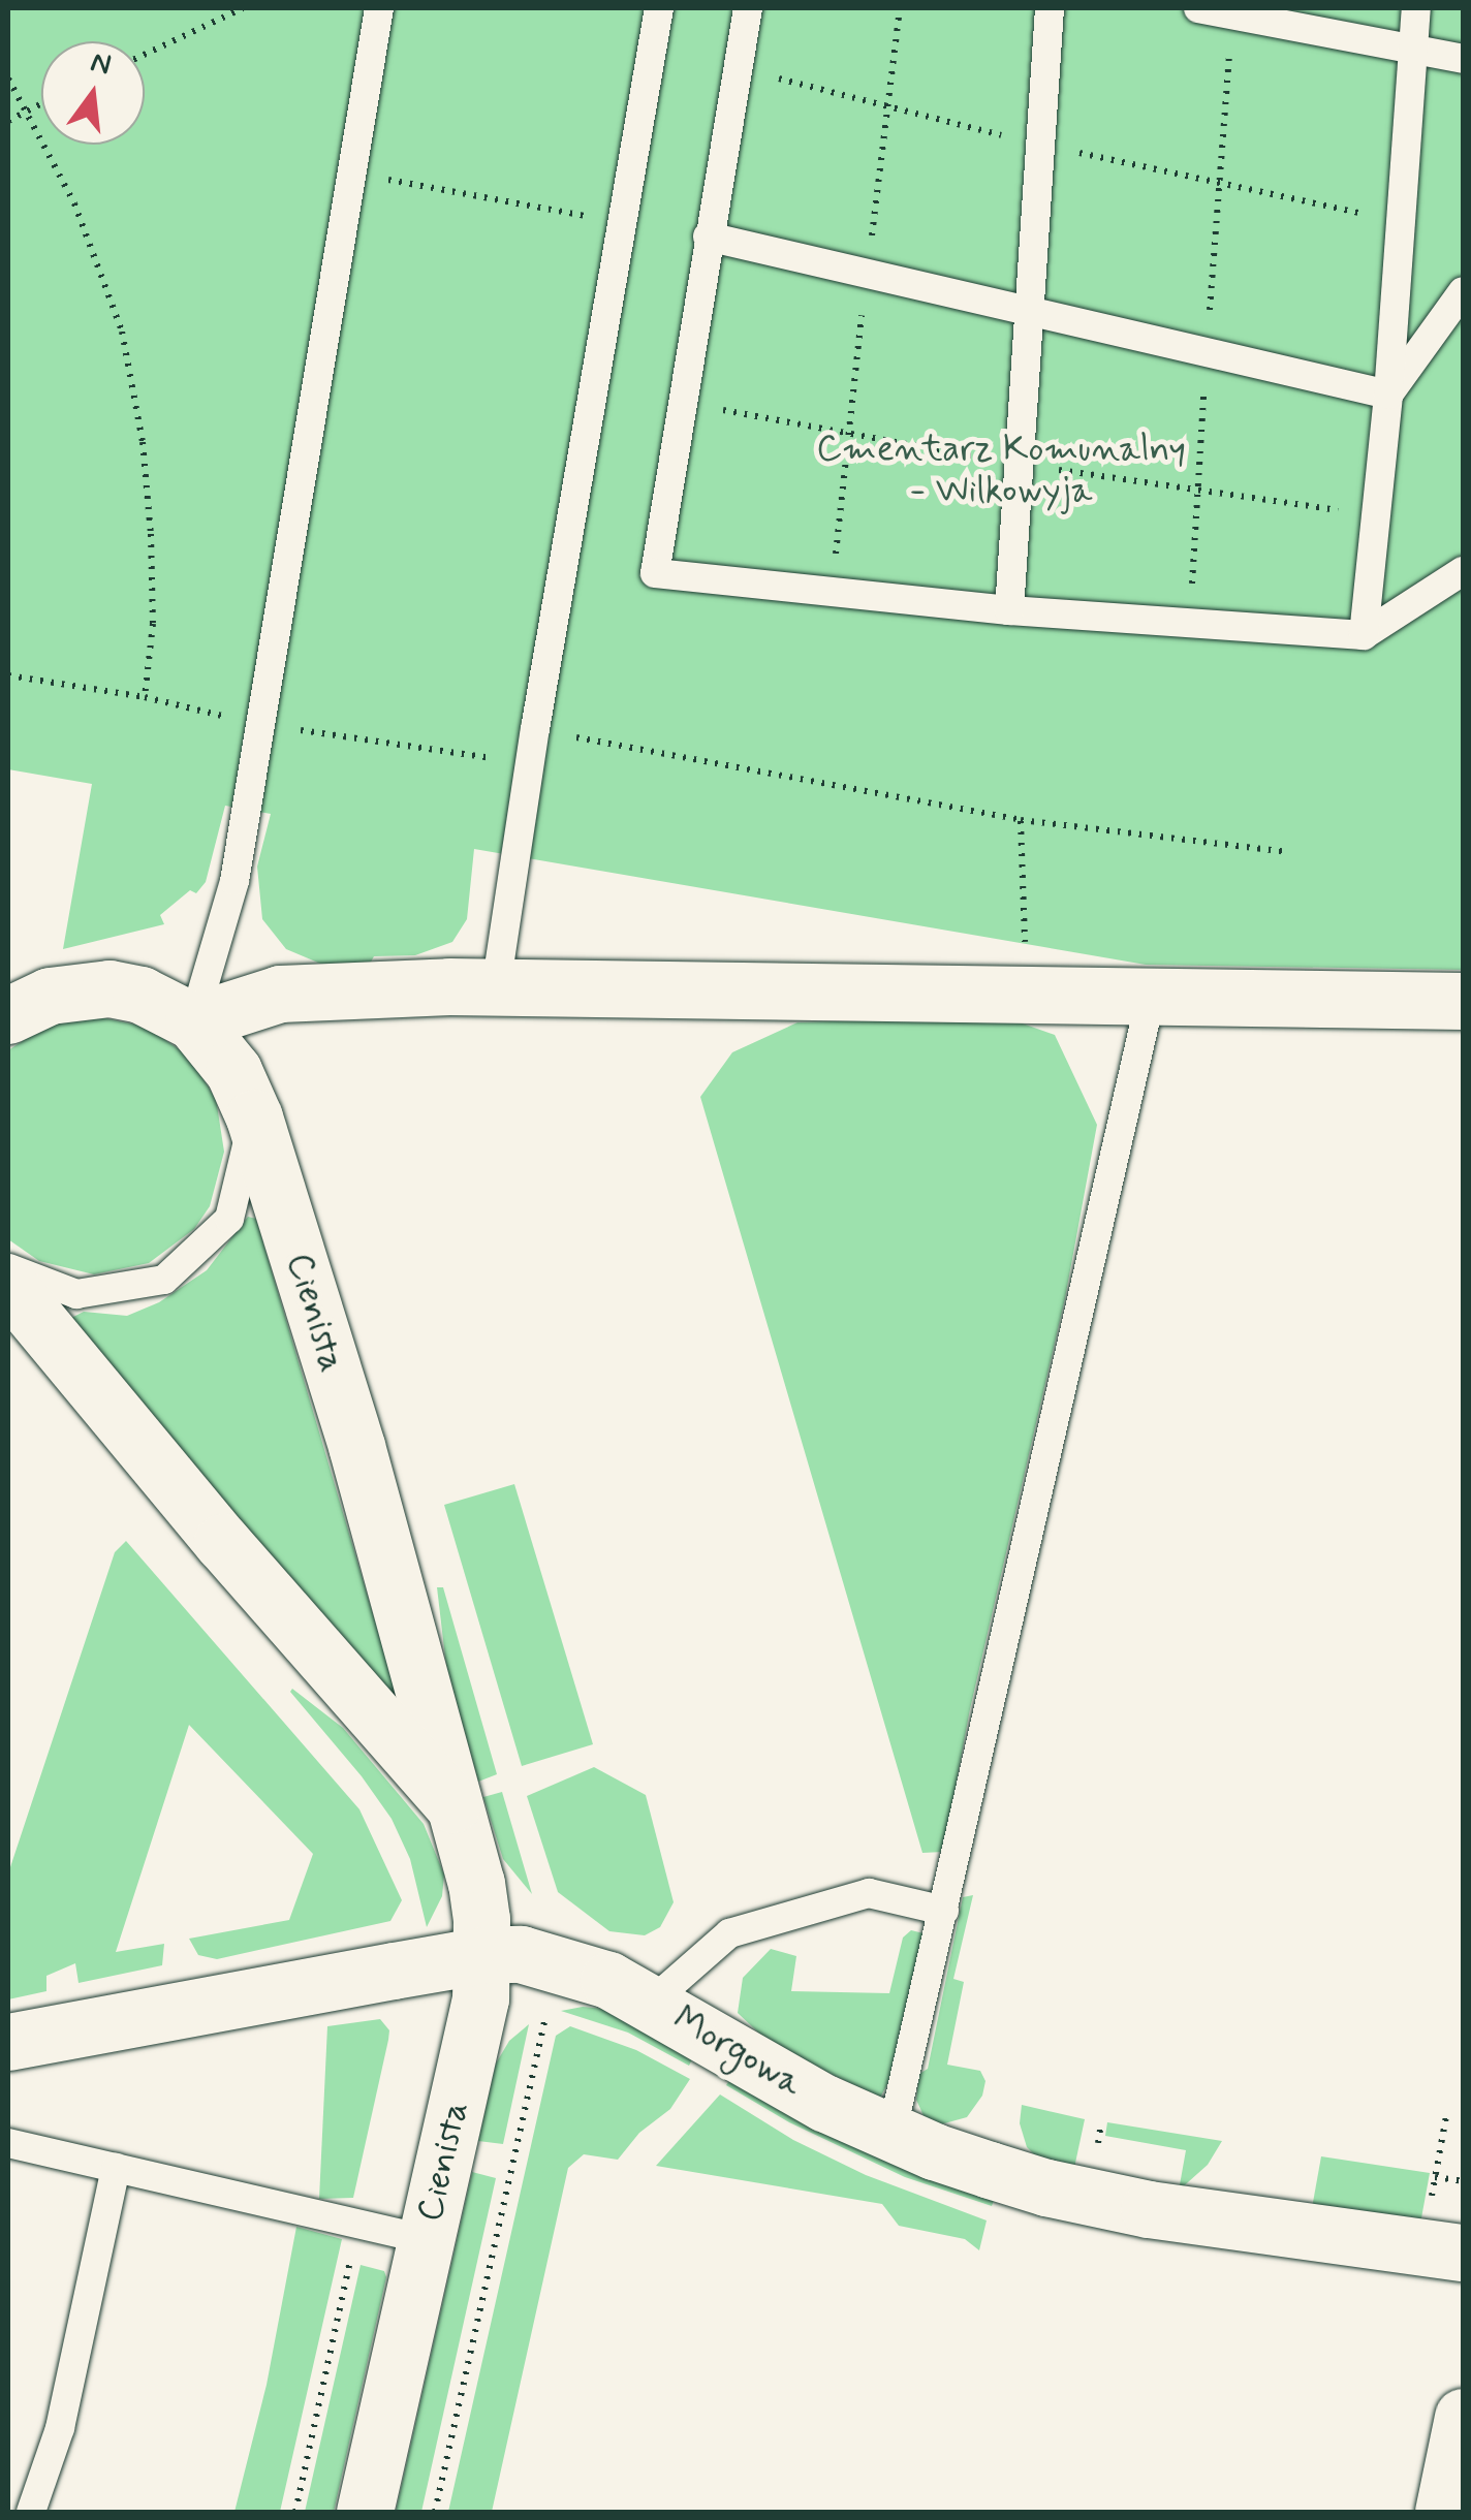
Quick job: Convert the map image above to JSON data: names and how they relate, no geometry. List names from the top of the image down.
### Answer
{
  "streets": {
    "street": ["Cienista", "Morgowa"]
  },
  "crossings": [
    ["Cienista", "Morgowa"]
  ],
  "parks": ["Cmentarz Komunalny - Wilkowyja"],
  "north": "top"
}
